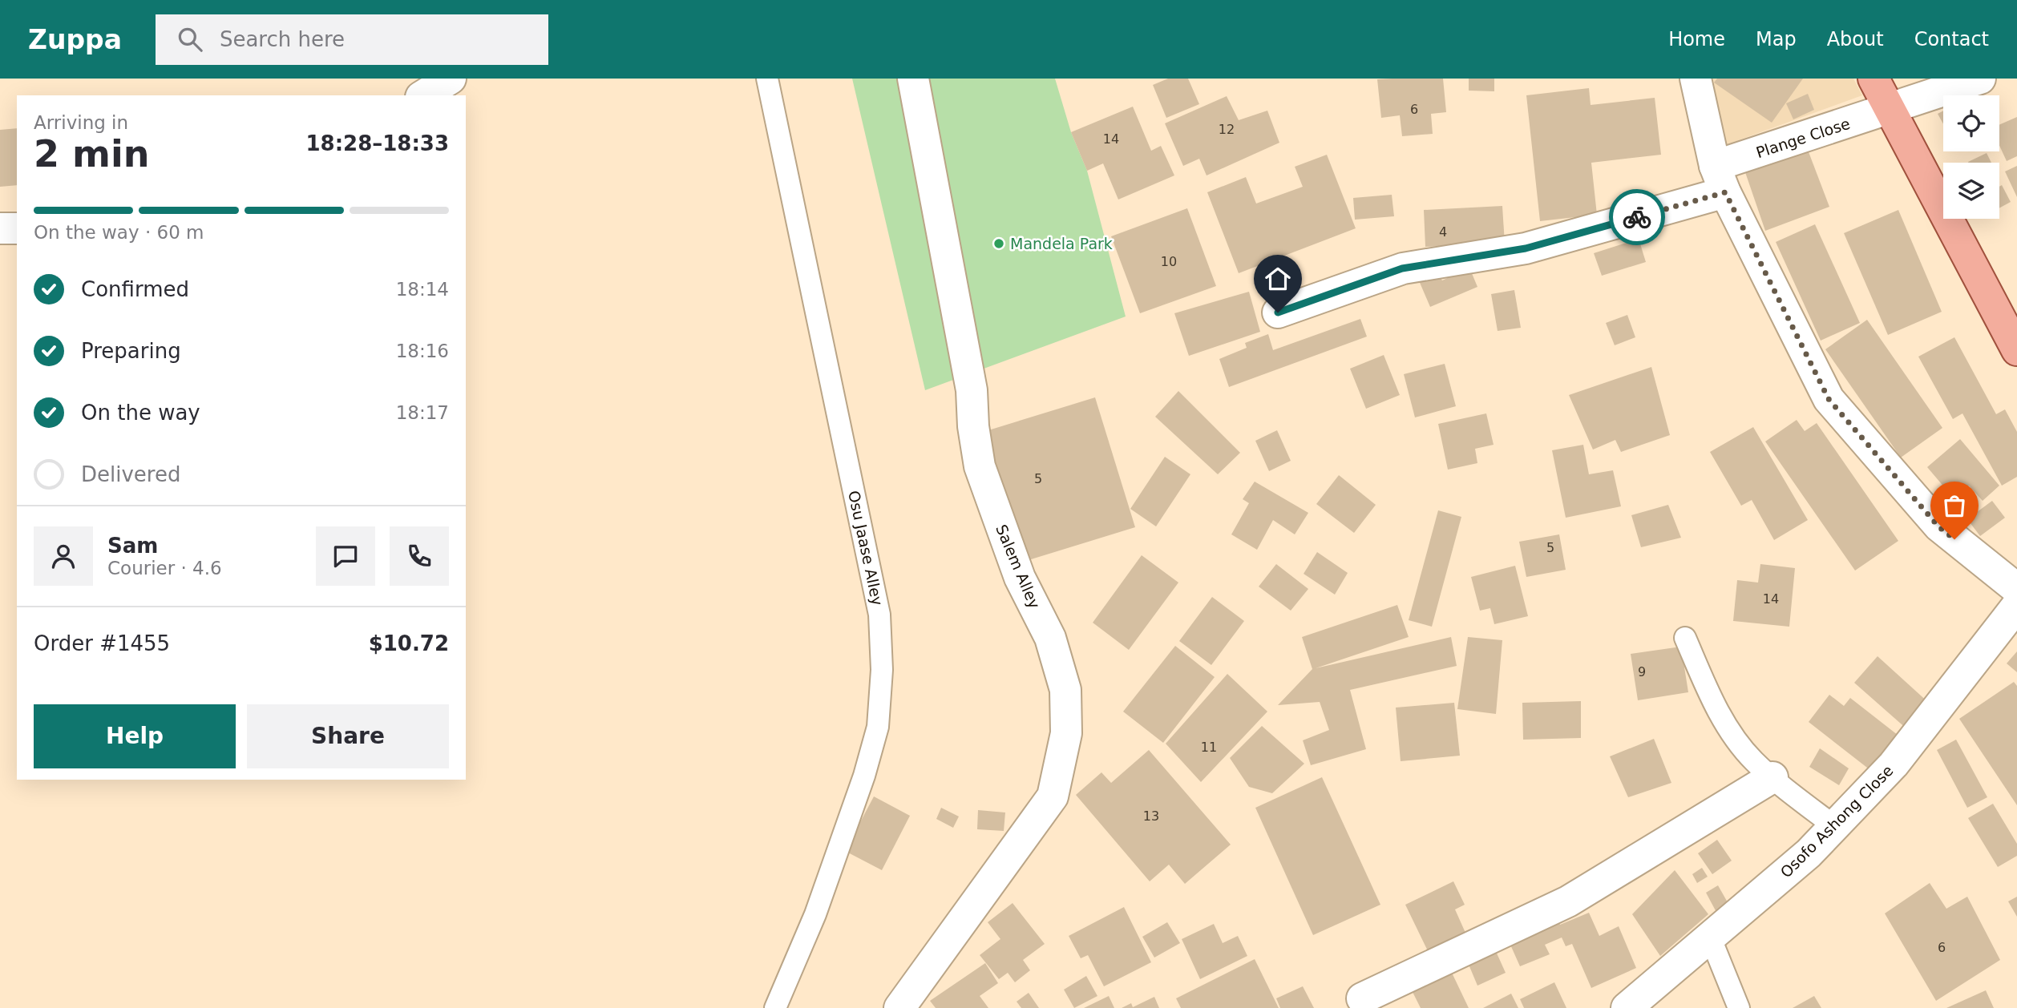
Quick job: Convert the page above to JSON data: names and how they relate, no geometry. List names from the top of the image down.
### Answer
{
  "streets": {
    "street": ["Plange Close", "Salem Alley", "Osofo Ashong Close"],
    "lane": ["Osu Jaase Alley"]
  },
  "places": ["Mandela Park"],
  "house_numbers": [
    "6",
    "12",
    "14",
    "4",
    "10",
    "5",
    "5",
    "14",
    "9",
    "11",
    "13",
    "6"
  ],
  "page": {
    "header": "Zuppa",
    "search": "Search here",
    "nav": [
      "Home",
      "Map",
      "About",
      "Contact"
    ],
    "heading": ["2 min", "Arriving in", "18:28–18:33"],
    "panel": [
      "Sam",
      "Courier · 4.6",
      "Order #1455",
      "$10.72"
    ],
    "bar": "On the way · 60 m",
    "list": [
      ["Confirmed", "18:14"],
      ["Preparing", "18:16"],
      ["On the way", "18:17"],
      "Delivered"
    ],
    "buttons": ["Help", "Share"]
  }
}
